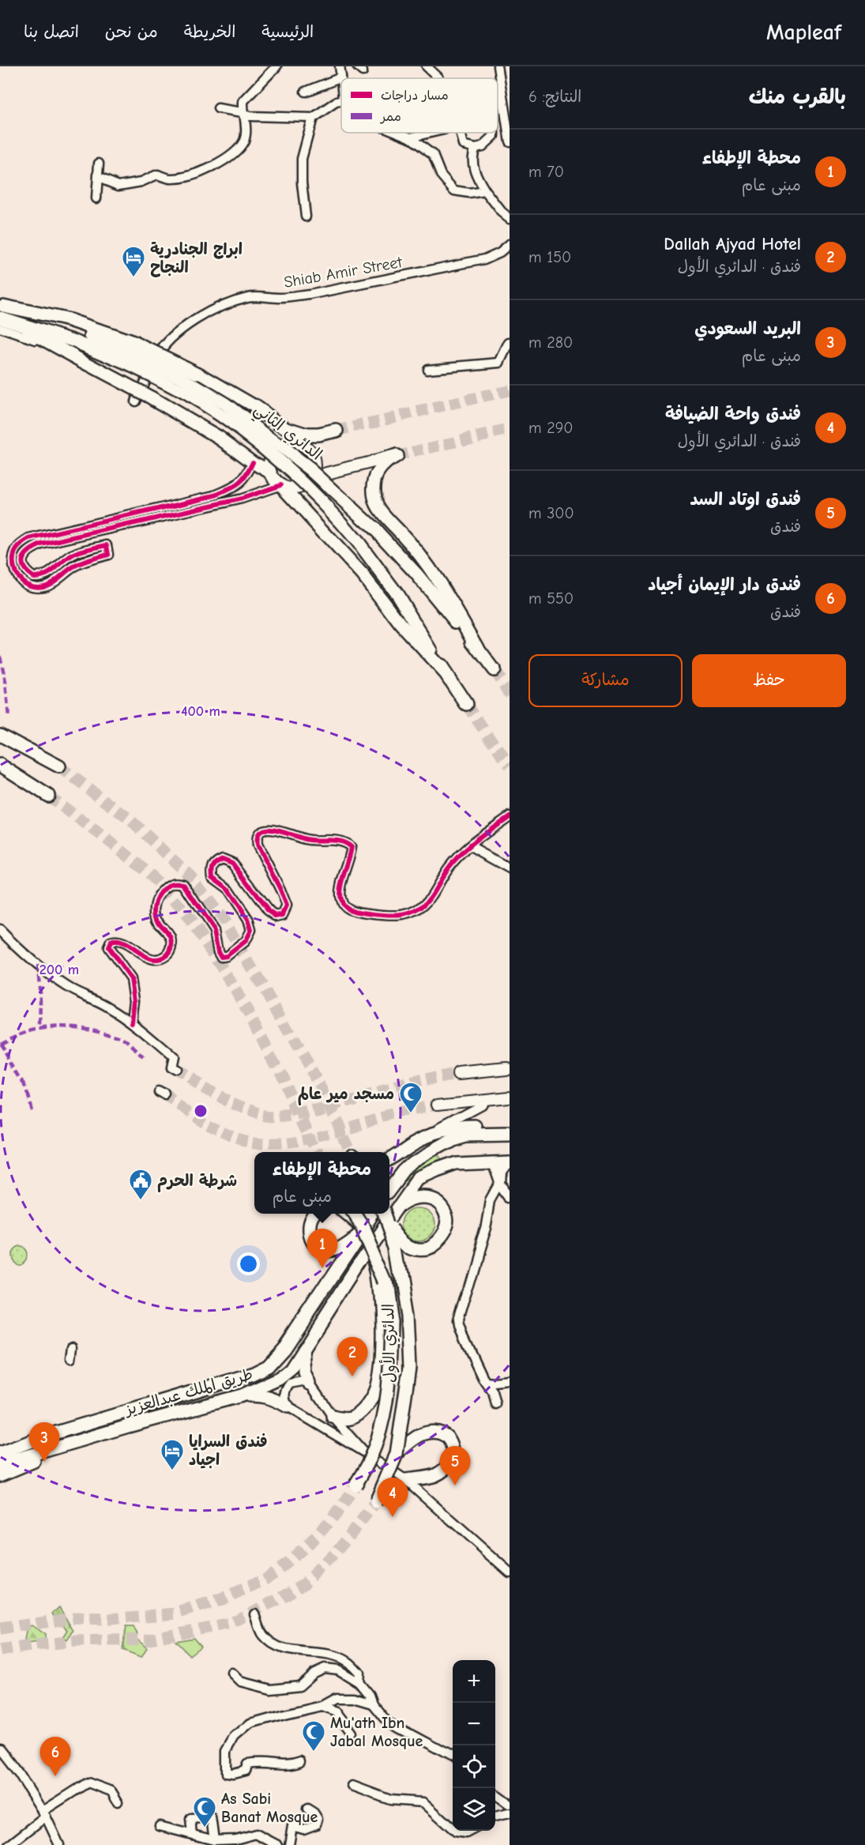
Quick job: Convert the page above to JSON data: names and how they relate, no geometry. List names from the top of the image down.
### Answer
{
  "streets": {
    "highway": ["الدائري الثاني", "الدائري الأول", "طريق الملك عبدالعزيز"],
    "street": ["Shiab Amir Street"]
  },
  "crossings": [
    ["الدائري الأول", "طريق الملك عبدالعزيز"]
  ],
  "places": {
    "hotel": ["ابراج الجنادرية النجاح", "فندق السرايا اجياد"],
    "mosque": ["مسجد مير عالم", "Mu'ath Ibn Jabal Mosque", "As Sabi Banat Mosque"],
    "public building": ["شرطة الحرم"]
  },
  "legend": ["مسار دراجات", "ممر"],
  "page": {
    "header": "Mapleaf",
    "nav": [
      "الرئيسية",
      "الخريطة",
      "من نحن",
      "اتصل بنا"
    ],
    "heading": ["بالقرب منك", "النتائج: 6"],
    "list": [
      {
        "mark": "1",
        "name": "محطة الإطفاء",
        "note": "مبنى عام",
        "value": "70 m"
      },
      {
        "mark": "2",
        "name": "Dallah Ajyad Hotel",
        "note": "فندق · الدائري الأول",
        "value": "150 m"
      },
      {
        "mark": "3",
        "name": "البريد السعودي",
        "note": "مبنى عام",
        "value": "280 m"
      },
      {
        "mark": "4",
        "name": "فندق واحة الضيافة",
        "note": "فندق · الدائري الأول",
        "value": "290 m"
      },
      {
        "mark": "5",
        "name": "فندق اوتاد السد",
        "note": "فندق",
        "value": "300 m"
      },
      {
        "mark": "6",
        "name": "فندق دار الإيمان أجياد",
        "note": "فندق",
        "value": "550 m"
      }
    ],
    "buttons": ["حفظ", "مشاركة"],
    "popup": ["محطة الإطفاء", "مبنى عام"],
    "pins": [
      "1",
      "2",
      "3",
      "5",
      "4",
      "6"
    ],
    "map_buttons": ["+", "−"]
  },
  "rings": ["400 m", "200 m"]
}
